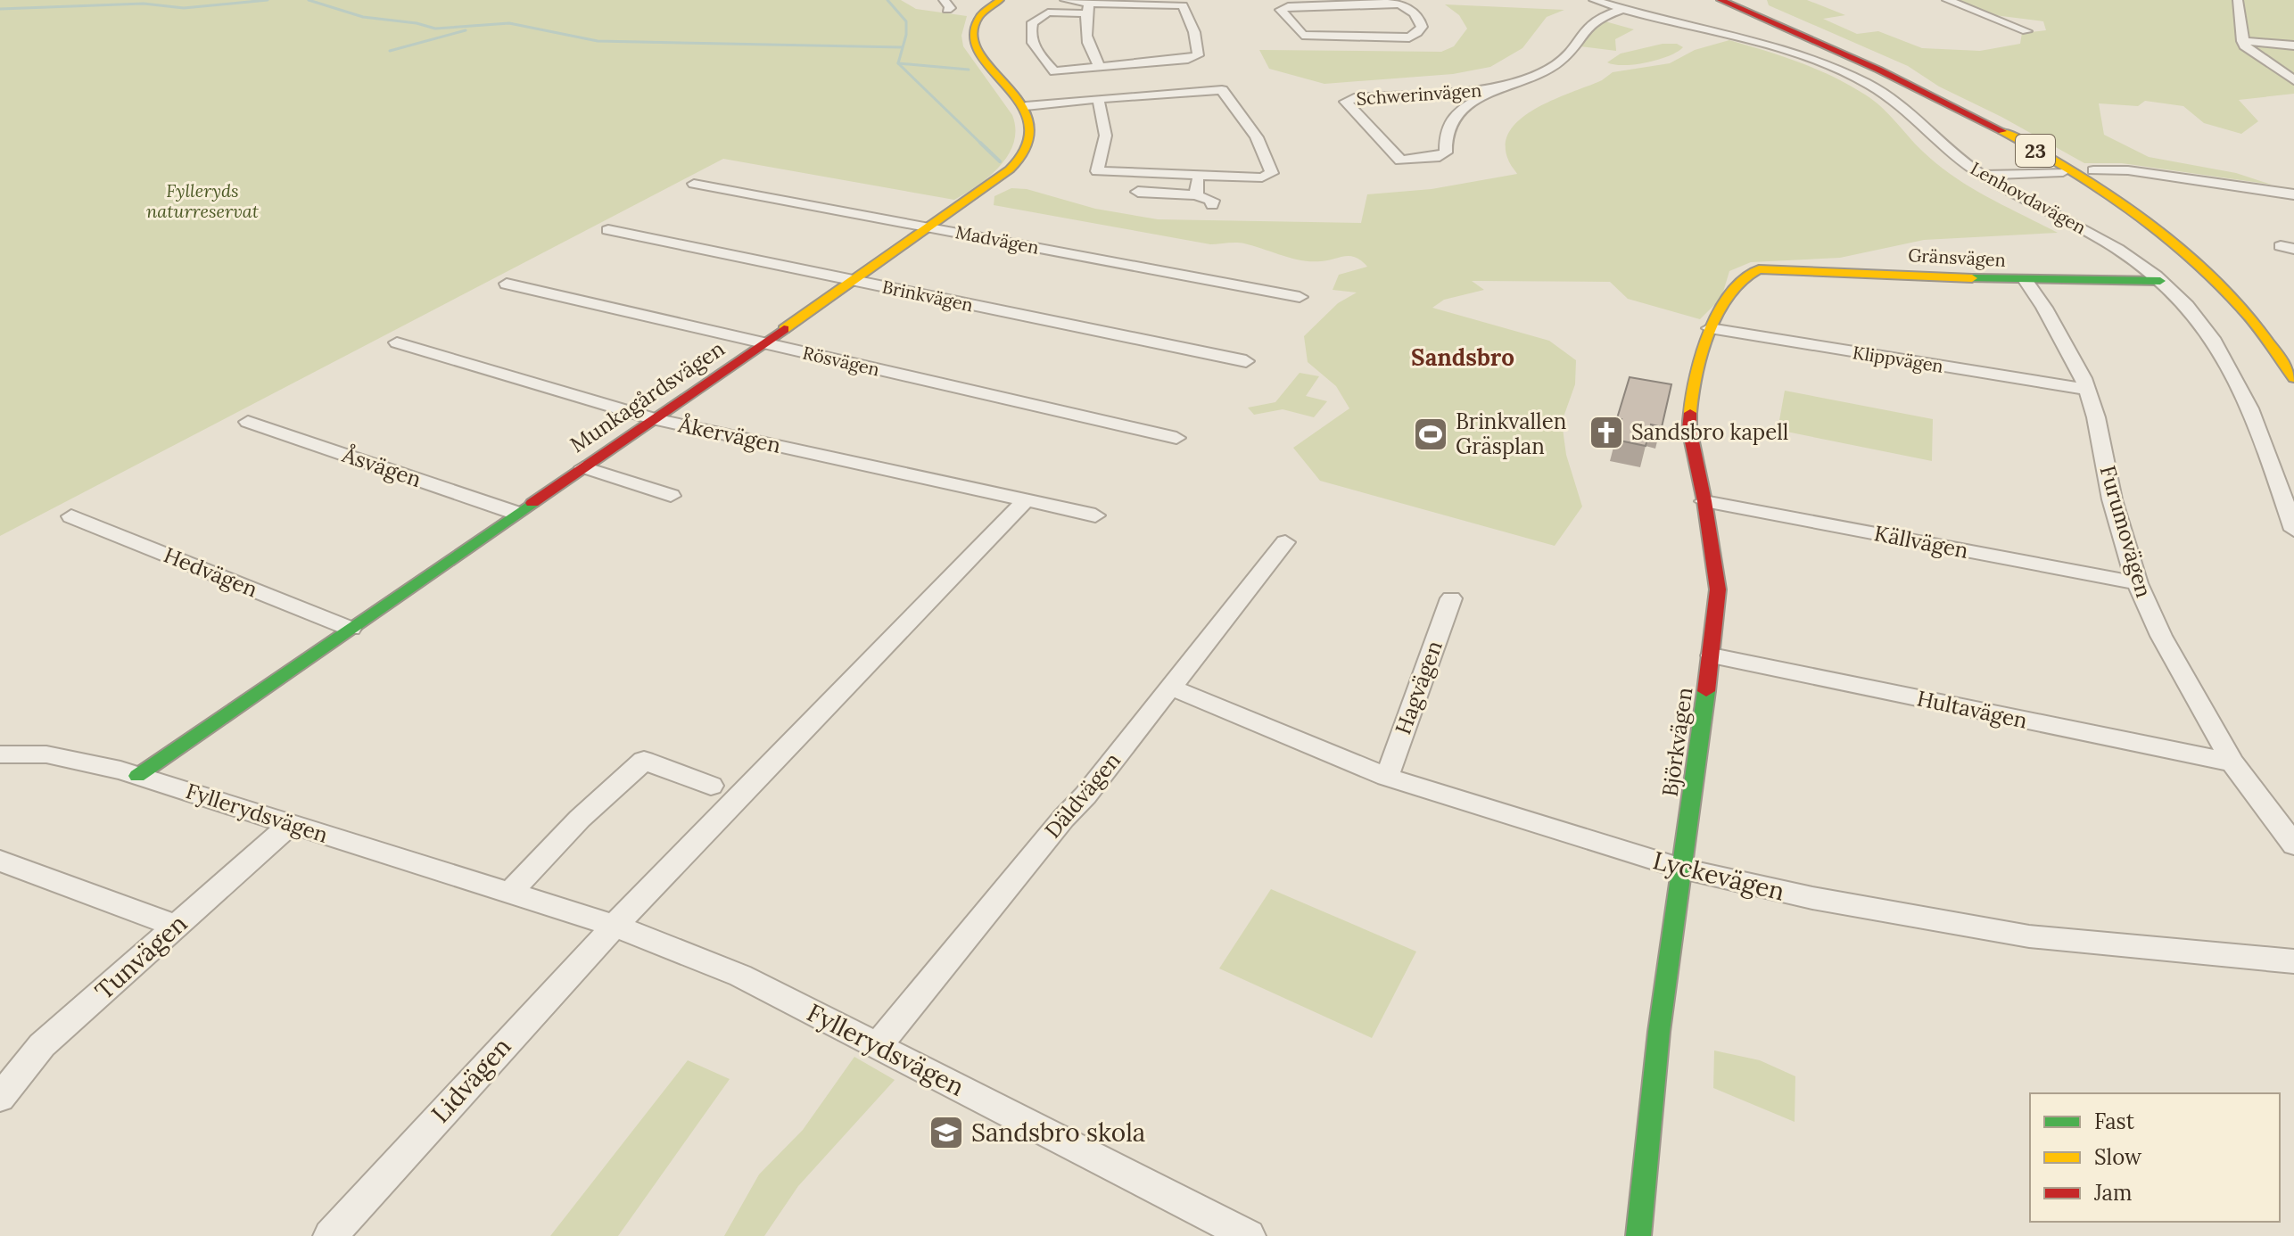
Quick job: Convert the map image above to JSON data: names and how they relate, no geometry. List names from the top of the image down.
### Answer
{
  "streets": {
    "street": [
      "Schwerinvägen",
      "23",
      "Lenhovdavägen",
      "Madvägen",
      "Gränsvägen",
      "Brinkvägen",
      "Klippvägen",
      "Rösvägen",
      "Munkagårdsvägen",
      "Åkervägen",
      "Åsvägen",
      "Furumovägen",
      "Källvägen",
      "Hedvägen",
      "Hagvägen",
      "Hultavägen",
      "Björkvägen",
      "Däldvägen",
      "Fyllerydsvägen",
      "Lyckevägen",
      "Tunvägen",
      "Lidvägen"
    ]
  },
  "crossings": [
    ["Schwerinvägen", "Lenhovdavägen"],
    ["Lenhovdavägen", "Gränsvägen"],
    ["Madvägen", "Munkagårdsvägen"],
    ["Gränsvägen", "Furumovägen"],
    ["Gränsvägen", "Björkvägen"],
    ["Brinkvägen", "Munkagårdsvägen"],
    ["Klippvägen", "Furumovägen"],
    ["Klippvägen", "Björkvägen"],
    ["Rösvägen", "Munkagårdsvägen"],
    ["Munkagårdsvägen", "Åkervägen"],
    ["Munkagårdsvägen", "Åsvägen"],
    ["Munkagårdsvägen", "Hedvägen"],
    ["Munkagårdsvägen", "Fyllerydsvägen"],
    ["Furumovägen", "Källvägen"],
    ["Furumovägen", "Hultavägen"],
    ["Källvägen", "Björkvägen"],
    ["Hagvägen", "Lyckevägen"],
    ["Hultavägen", "Björkvägen"],
    ["Björkvägen", "Lyckevägen"],
    ["Däldvägen", "Fyllerydsvägen"],
    ["Däldvägen", "Lyckevägen"],
    ["Fyllerydsvägen", "Tunvägen"],
    ["Fyllerydsvägen", "Lidvägen"]
  ],
  "districts": ["Sandsbro"],
  "parks": ["Fylleryds naturreservat"],
  "places": {
    "church": ["Sandsbro kapell"],
    "sports": ["Brinkvallen Gräsplan"],
    "school or university": ["Sandsbro skola"]
  },
  "legend": ["Fast", "Slow", "Jam"]
}
